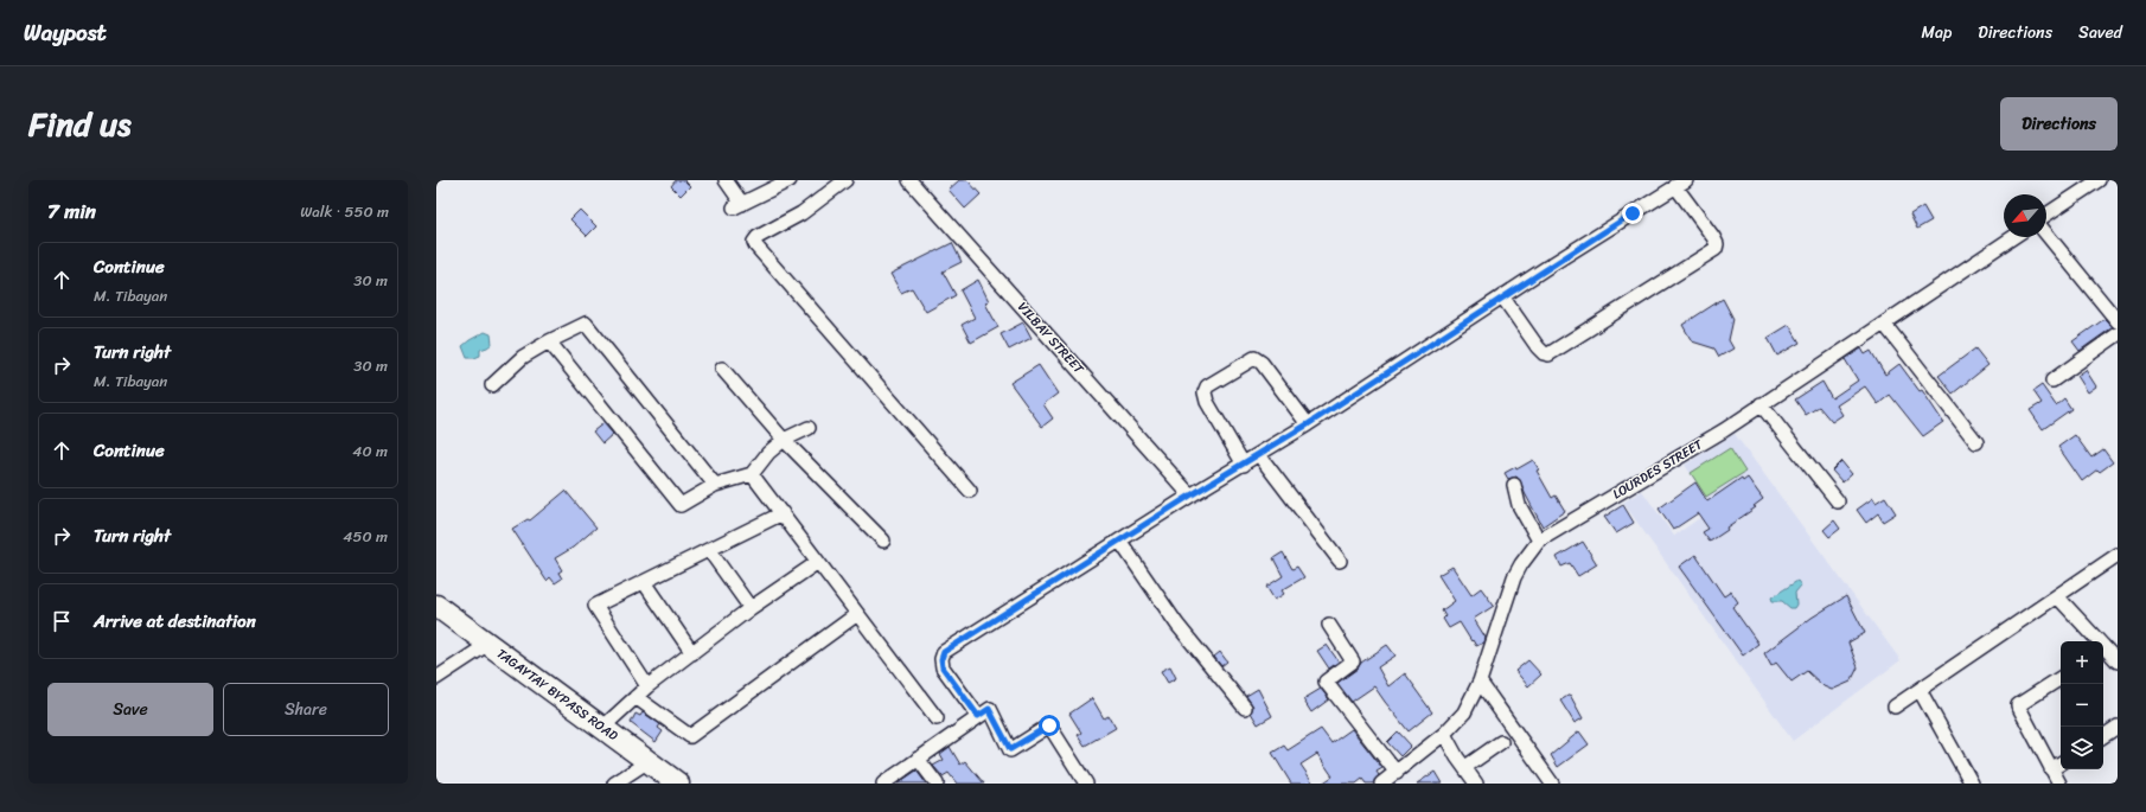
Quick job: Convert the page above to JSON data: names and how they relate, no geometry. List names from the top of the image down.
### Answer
{
  "streets": {
    "main road": ["TAGAYTAY BYPASS ROAD"],
    "street": ["VILBAY STREET", "LOURDES STREET"]
  },
  "north": "bottom left",
  "page": {
    "header": "Waypost",
    "nav": ["Map", "Directions", "Saved"],
    "title": "Find us",
    "buttons": [
      "Directions",
      ["Save", "Share"]
    ],
    "heading": ["7 min", "Walk · 550 m"],
    "list": [
      ["Continue", "M. Tibayan", "30 m"],
      ["Turn right", "M. Tibayan", "30 m"],
      ["Continue", "40 m"],
      ["Turn right", "450 m"],
      "Arrive at destination"
    ],
    "map_buttons": ["+", "−"]
  }
}
